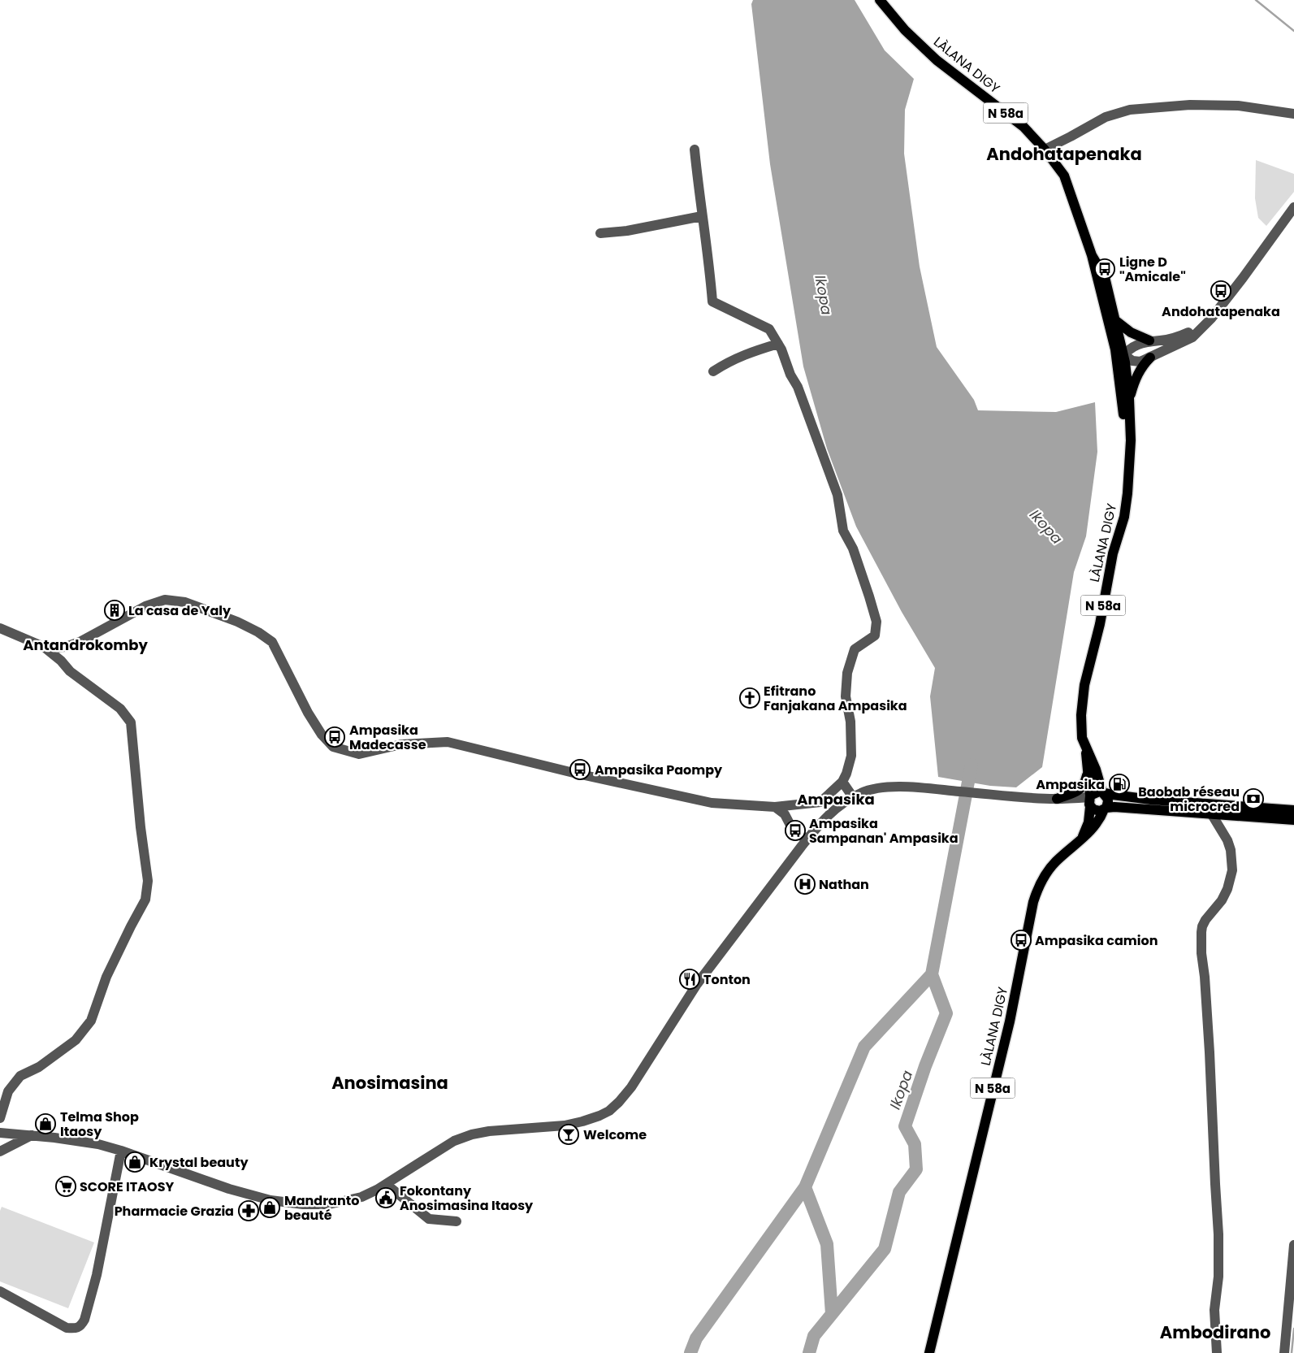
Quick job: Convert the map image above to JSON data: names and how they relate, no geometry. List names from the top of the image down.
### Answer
{
  "streets": {
    "main road": ["LÀLANA DIGY", "N 58a"]
  },
  "crossings": [
    ["LÀLANA DIGY", "N 58a"]
  ],
  "districts": [
    "Andohatapenaka",
    "Antandrokomby",
    "Ampasika",
    "Anosimasina",
    "Ambodirano"
  ],
  "water": ["Ikopa"],
  "places": {
    "bus stop": [
      "Ligne D \"Amicale\"",
      "Andohatapenaka",
      "Ampasika Madecasse",
      "Ampasika Paompy",
      "Ampasika Sampanan' Ampasika",
      "Ampasika camion"
    ],
    "building": ["La casa de Yaly"],
    "church": ["Efitrano Fanjakana Ampasika"],
    "fuel station": ["Ampasika"],
    "bank": ["Baobab réseau microcred"],
    "hospital": ["Nathan"],
    "restaurant": ["Tonton"],
    "shop": ["Telma Shop Itaosy", "Krystal beauty", "Mandranto beauté"],
    "bar": ["Welcome"],
    "supermarket": ["SCORE ITAOSY"],
    "public building": ["Fokontany Anosimasina Itaosy"],
    "pharmacy": ["Pharmacie Grazia"]
  }
}
